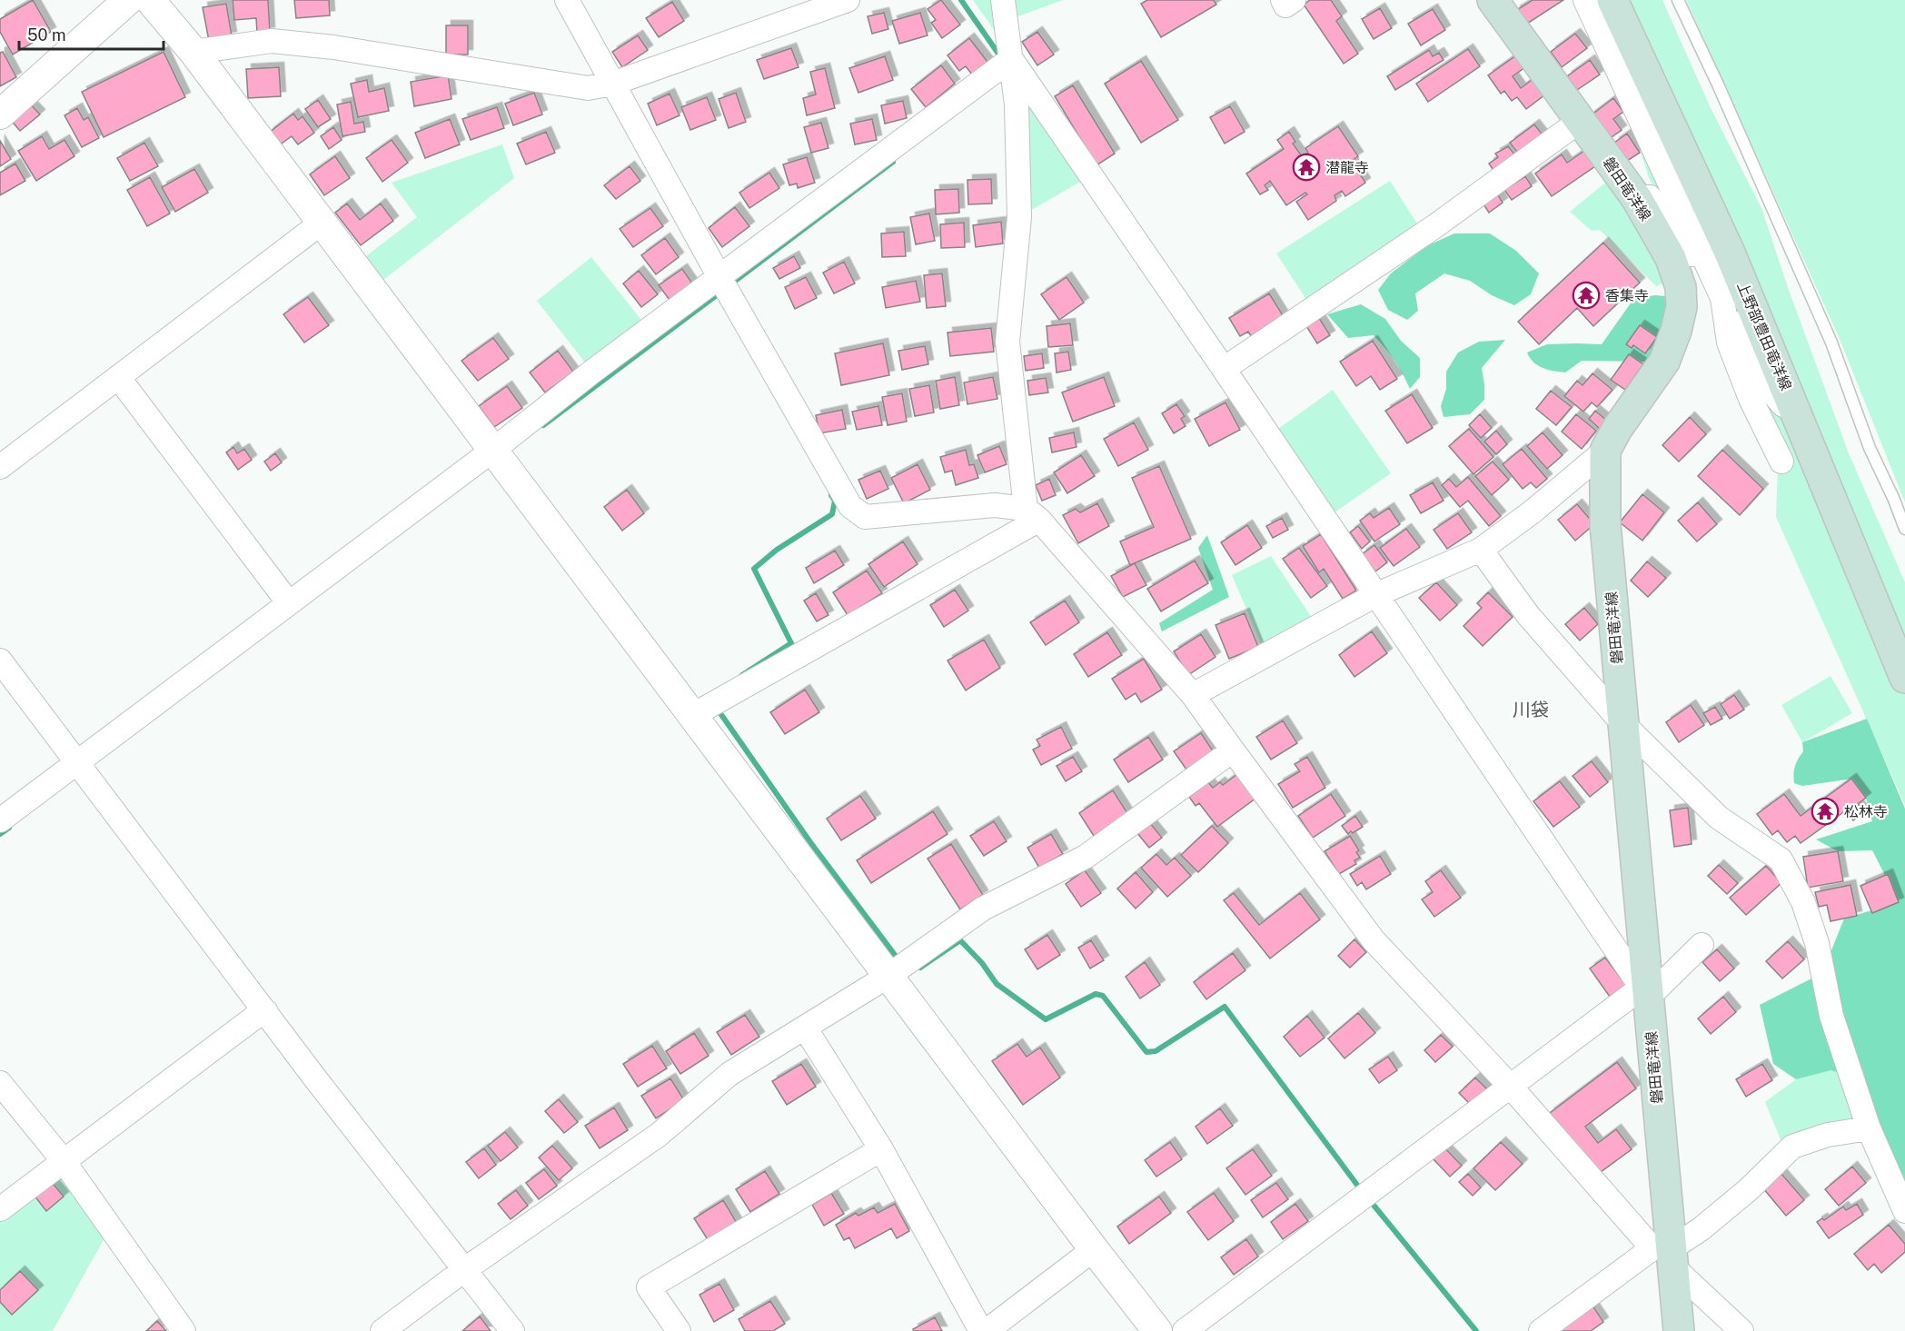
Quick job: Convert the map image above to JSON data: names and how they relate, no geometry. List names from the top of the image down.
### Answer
{
  "streets": {
    "main road": ["磐田竜洋線", "上野部豊田竜洋線"]
  },
  "districts": ["川袋"],
  "places": {
    "temple": ["潜龍寺", "香集寺", "松林寺"]
  },
  "scale_bar": "50 m"
}
